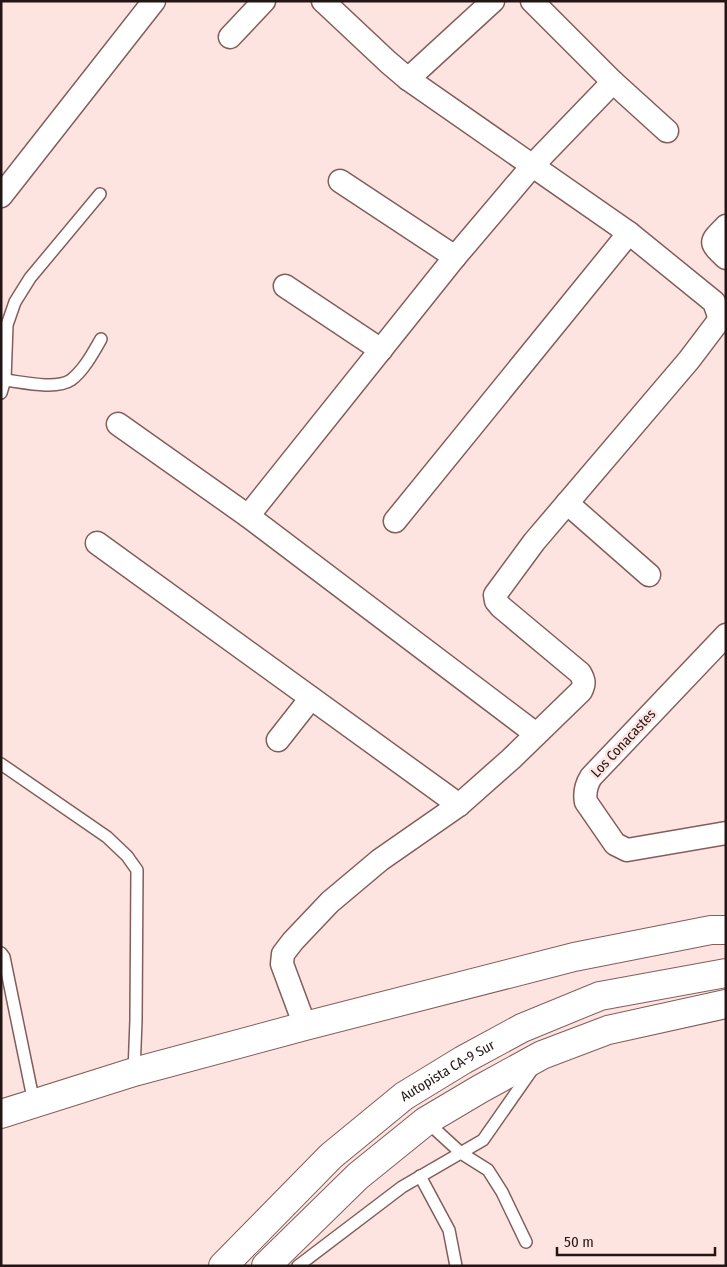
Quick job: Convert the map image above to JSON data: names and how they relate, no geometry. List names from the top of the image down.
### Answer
{
  "streets": {
    "main road": ["Autopista CA-9 Sur"],
    "street": ["Los Conacastes"]
  },
  "scale_bar": "50 m"
}
